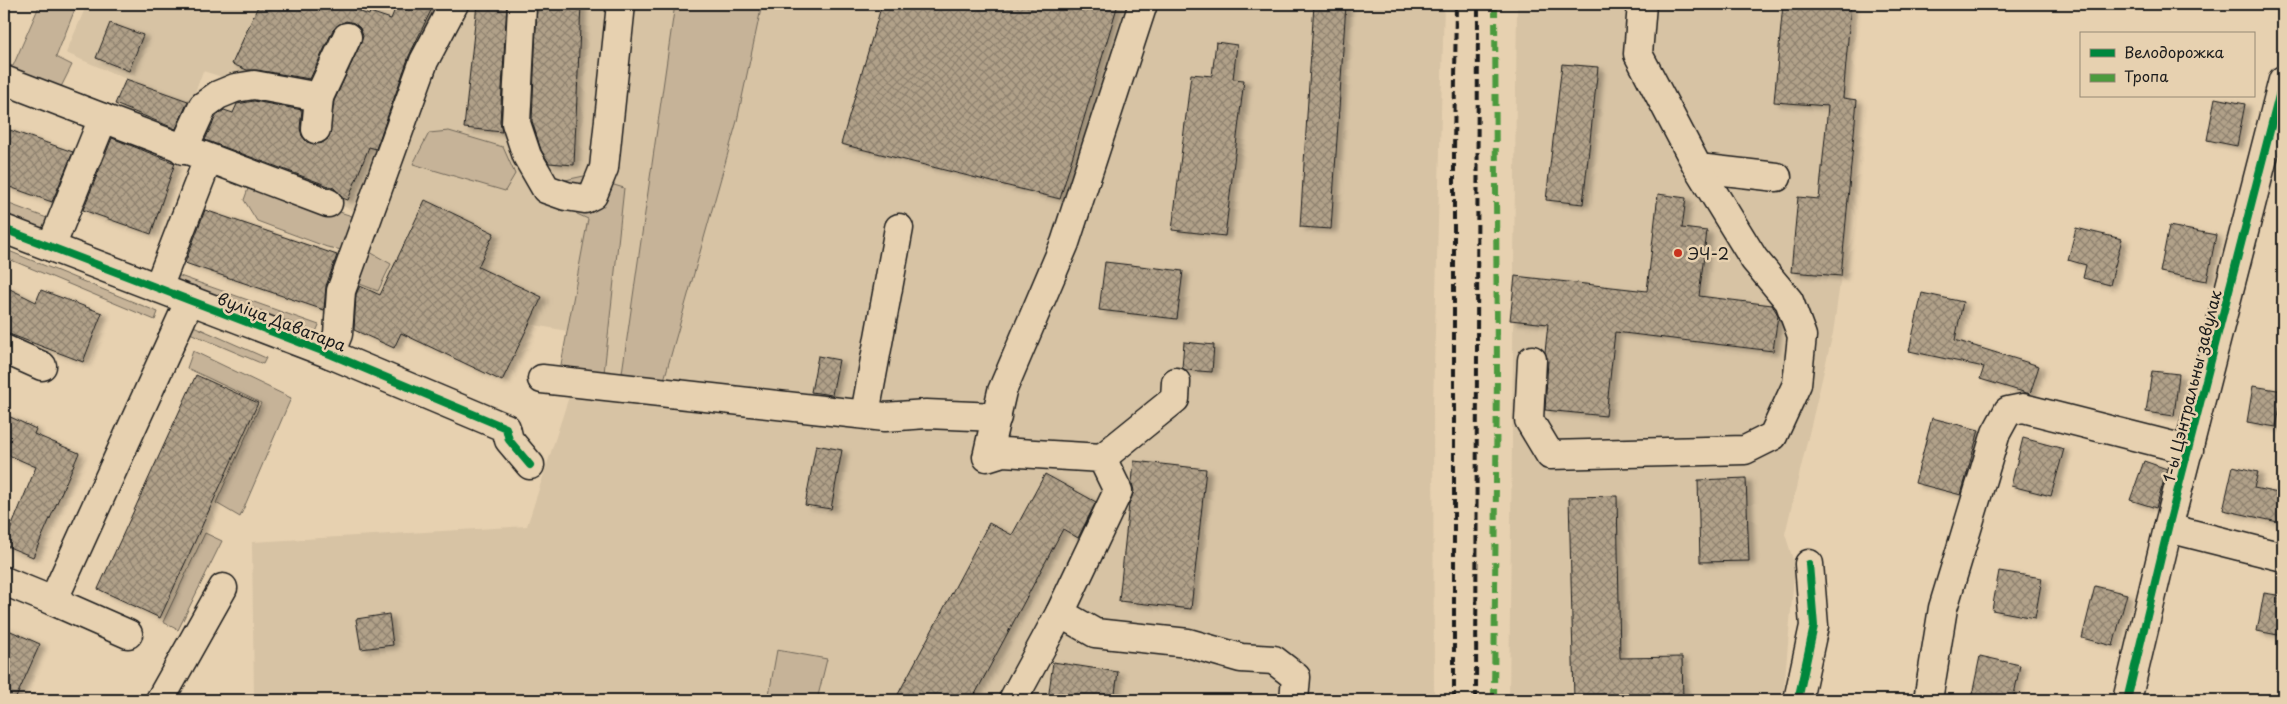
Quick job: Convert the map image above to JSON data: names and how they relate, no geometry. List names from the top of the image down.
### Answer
{
  "streets": {
    "street": ["вуліца Даватара", "1-ы Цэнтральны завулак"]
  },
  "places": ["ЭЧ-2"],
  "legend": ["Велодорожка", "Тропа"]
}
